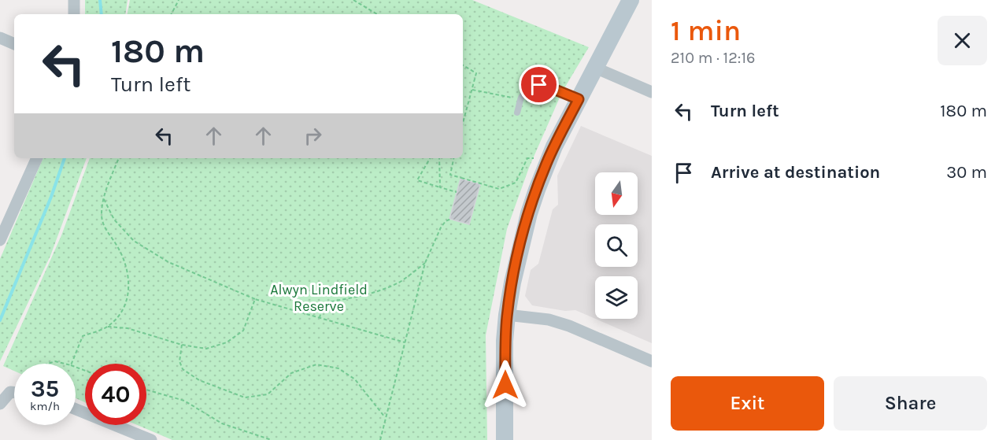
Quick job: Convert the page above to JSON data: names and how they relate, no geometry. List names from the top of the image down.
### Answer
{
  "parks": ["Alwyn Lindfield Reserve"],
  "north": "bottom",
  "page": {
    "heading": ["1 min", "210 m · 12:16"],
    "turn": ["180 m", "Turn left"],
    "list": [
      {
        "name": "Turn left",
        "value": "180 m"
      },
      {
        "name": "Arrive at destination",
        "value": "30 m"
      }
    ],
    "speed": "35 km/h",
    "limit": "40",
    "buttons": ["Exit", "Share"]
  }
}
